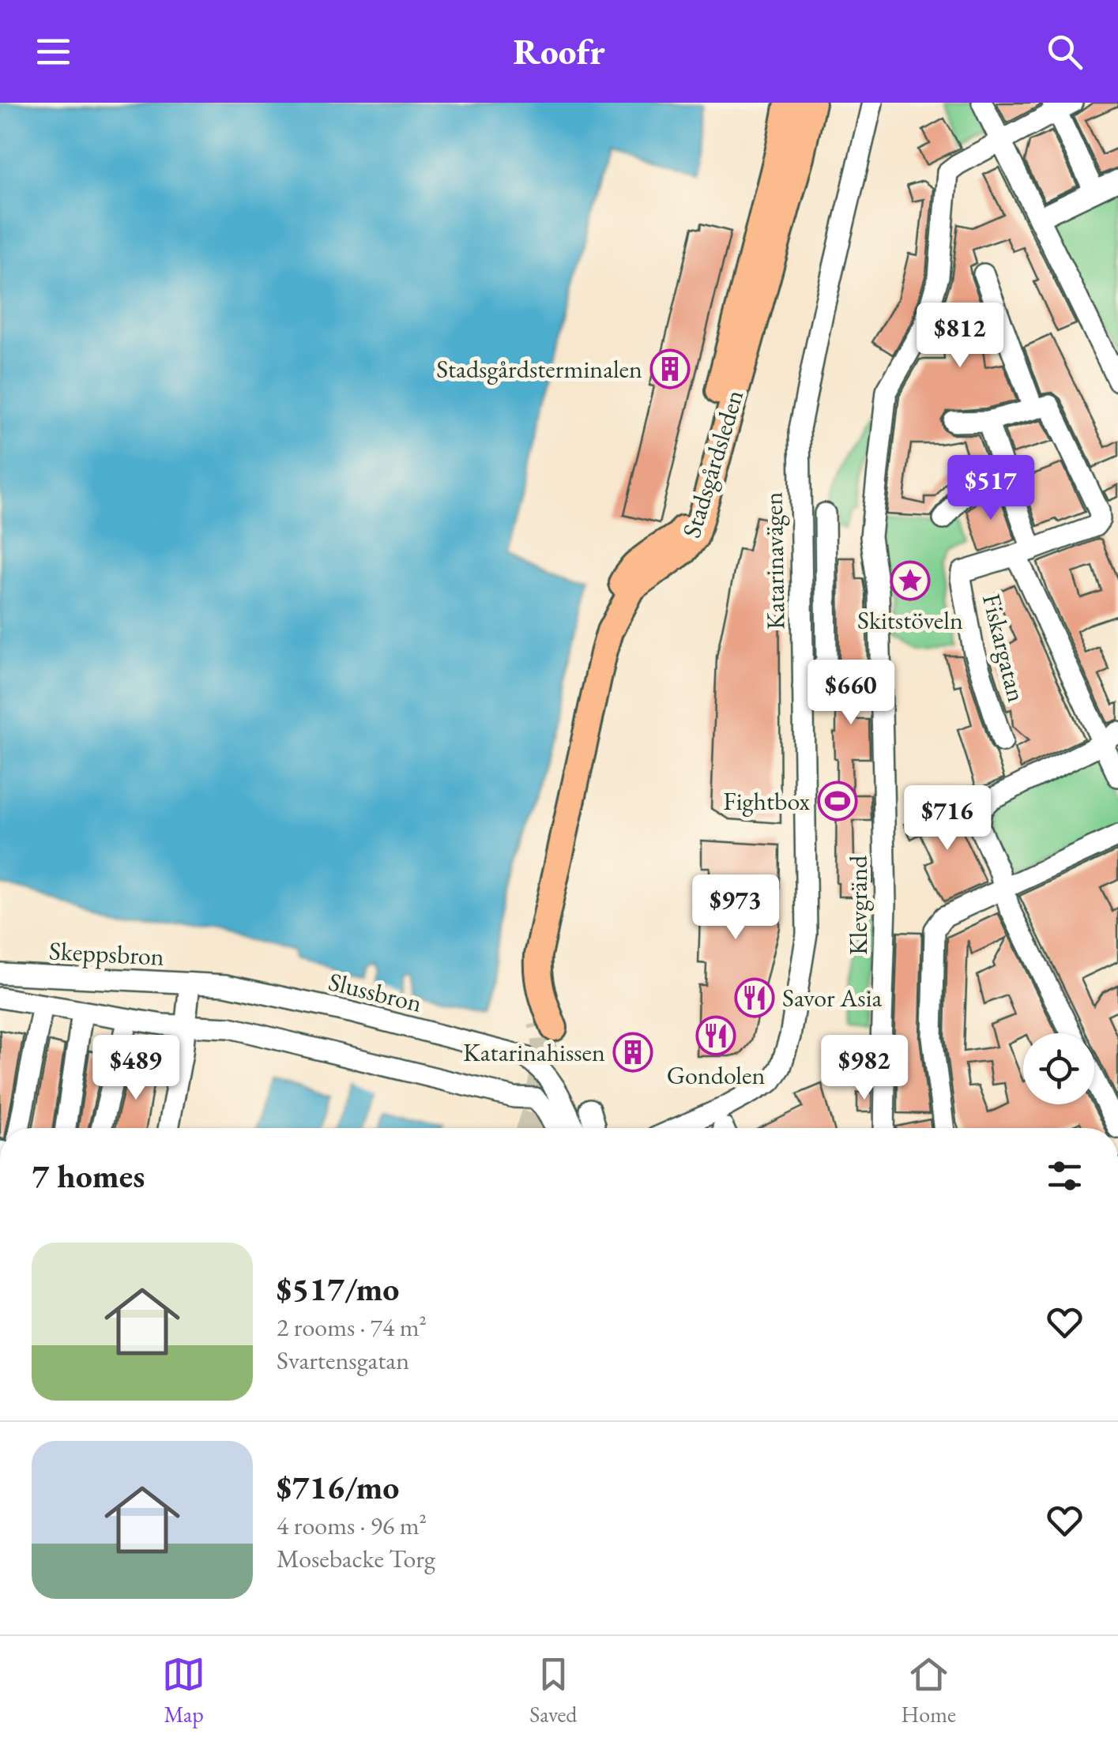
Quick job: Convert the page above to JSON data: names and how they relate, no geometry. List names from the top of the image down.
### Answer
{
  "streets": {
    "main road": ["Stadsgårdsleden"],
    "street": [
      "Katarinavägen",
      "Fiskargatan",
      "Klevgränd",
      "Skeppsbron",
      "Slussbron"
    ]
  },
  "crossings": [
    ["Skeppsbron", "Slussbron"]
  ],
  "places": {
    "building": ["Stadsgårdsterminalen", "Katarinahissen"],
    "place": ["Skitstöveln"],
    "sports": ["Fightbox"],
    "restaurant": ["Savor Asia", "Gondolen"]
  },
  "page": {
    "header": "Roofr",
    "price": [
      "$812",
      "$517",
      "$660",
      "$716",
      "$973",
      "$489",
      "$982"
    ],
    "heading": "7 homes",
    "list": [
      {
        "name": "$517/mo",
        "note": "2 rooms · 74 m² · Svartensgatan"
      },
      {
        "name": "$716/mo",
        "note": "4 rooms · 96 m² · Mosebacke Torg"
      }
    ],
    "tabs": ["Map", "Saved", "Home"]
  }
}
